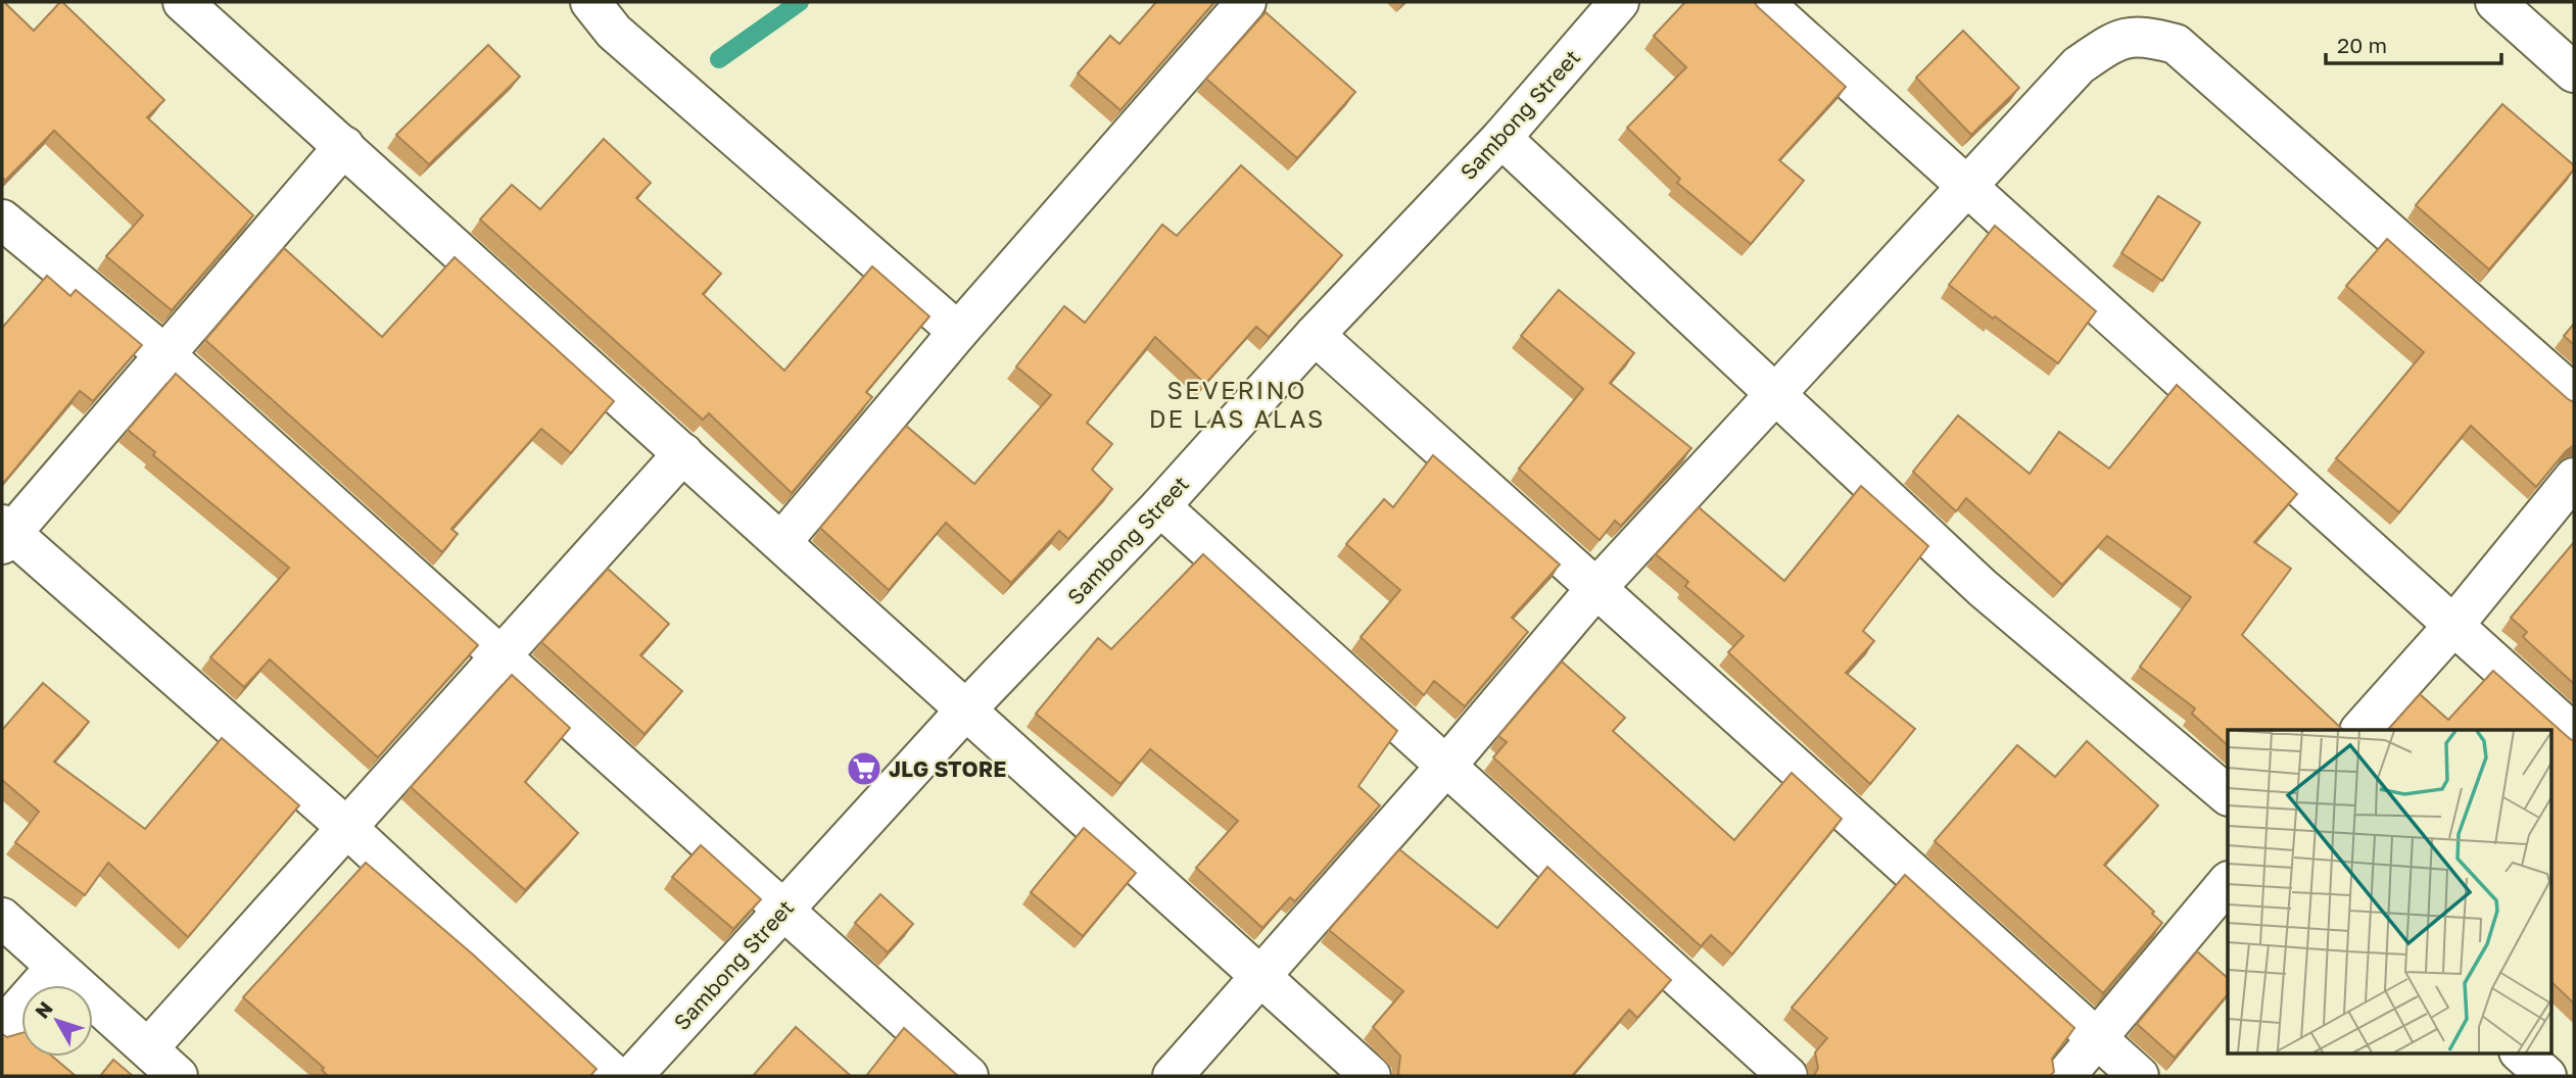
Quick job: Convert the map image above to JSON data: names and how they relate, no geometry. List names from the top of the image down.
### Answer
{
  "streets": {
    "street": ["Sambong Street"]
  },
  "districts": ["SEVERINO DE LAS ALAS"],
  "places": {
    "supermarket": ["JLG STORE"]
  },
  "scale_bar": "20 m",
  "north": "top left"
}
